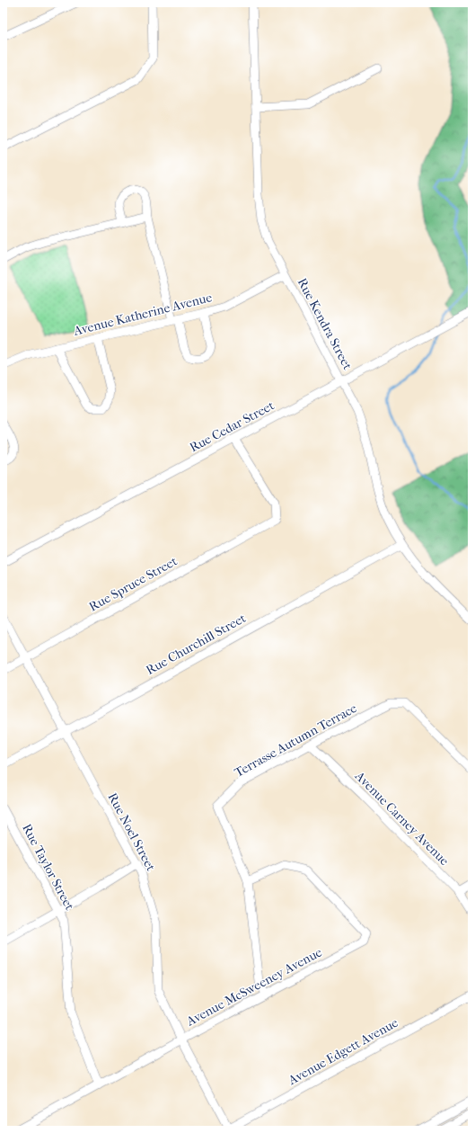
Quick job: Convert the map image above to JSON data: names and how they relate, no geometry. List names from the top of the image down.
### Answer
{
  "streets": {
    "street": [
      "Avenue Katherine Avenue",
      "Rue Kendra Street",
      "Rue Cedar Street",
      "Rue Spruce Street",
      "Rue Churchill Street",
      "Terrasse Autumn Terrace",
      "Avenue Carney Avenue",
      "Rue Noel Street",
      "Rue Taylor Street",
      "Avenue McSweeney Avenue",
      "Avenue Edgett Avenue"
    ]
  },
  "crossings": [
    ["Avenue Katherine Avenue", "Rue Kendra Street"],
    ["Rue Kendra Street", "Rue Cedar Street"],
    ["Rue Kendra Street", "Rue Churchill Street"],
    ["Rue Cedar Street", "Rue Spruce Street"],
    ["Rue Spruce Street", "Rue Noel Street"],
    ["Rue Churchill Street", "Rue Noel Street"],
    ["Terrasse Autumn Terrace", "Avenue Carney Avenue"],
    ["Terrasse Autumn Terrace", "Avenue McSweeney Avenue"],
    ["Rue Noel Street", "Avenue McSweeney Avenue"],
    ["Rue Noel Street", "Avenue Edgett Avenue"],
    ["Rue Taylor Street", "Avenue McSweeney Avenue"]
  ]
}
